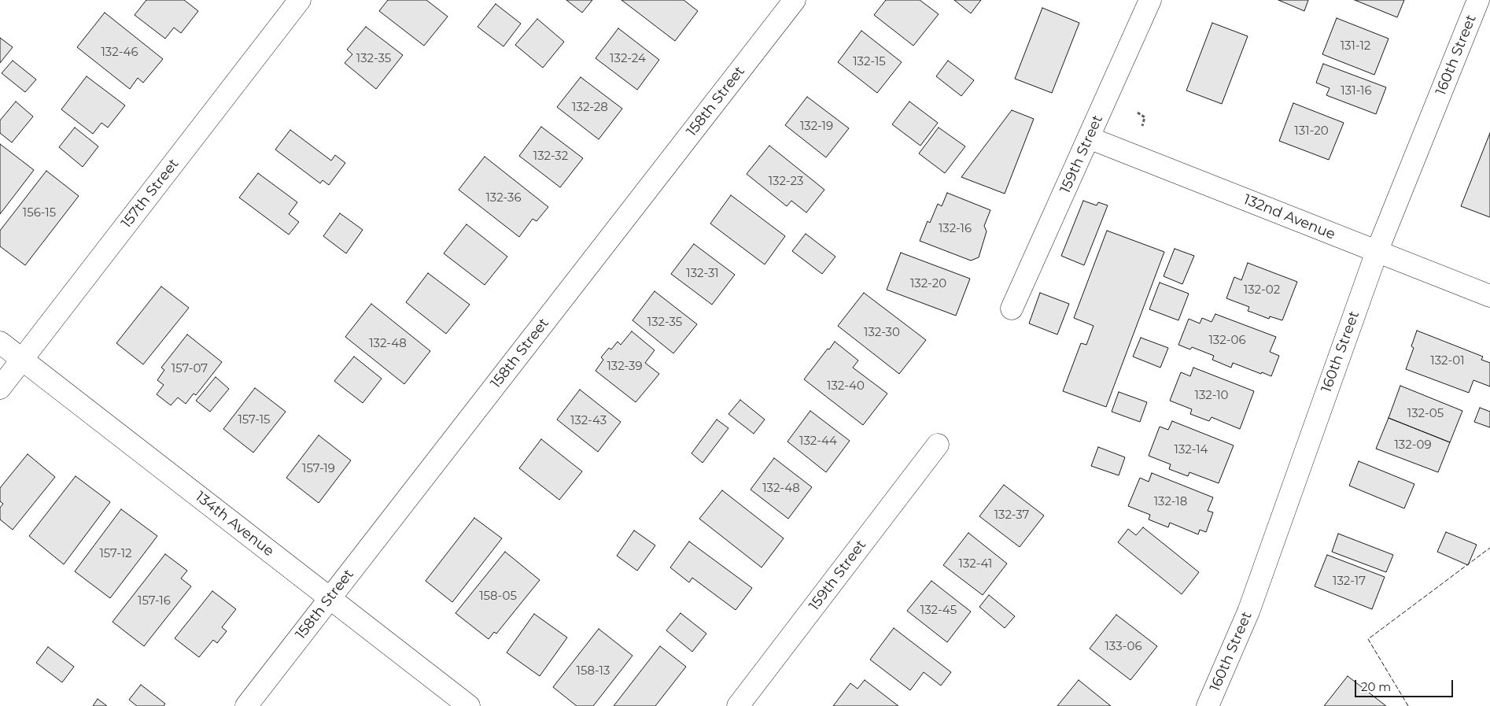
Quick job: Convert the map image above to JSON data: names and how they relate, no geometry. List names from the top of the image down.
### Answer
{
  "streets": {
    "street": [
      "160th Street",
      "158th Street",
      "159th Street",
      "157th Street",
      "132nd Avenue",
      "134th Avenue"
    ]
  },
  "crossings": [
    ["160th Street", "132nd Avenue"],
    ["158th Street", "134th Avenue"],
    ["159th Street", "132nd Avenue"],
    ["157th Street", "134th Avenue"]
  ],
  "house_numbers": [
    "131-12",
    "132-46",
    "132-35",
    "132-24",
    "132-15",
    "131-16",
    "132-28",
    "132-19",
    "131-20",
    "132-32",
    "132-23",
    "132-36",
    "156-15",
    "132-16",
    "132-31",
    "132-20",
    "132-02",
    "132-35",
    "132-30",
    "132-06",
    "132-48",
    "132-01",
    "132-39",
    "157-07",
    "132-40",
    "132-10",
    "132-05",
    "157-15",
    "132-43",
    "132-44",
    "132-09",
    "132-14",
    "157-19",
    "132-48",
    "132-18",
    "132-37",
    "157-12",
    "132-41",
    "132-17",
    "158-05",
    "157-16",
    "132-45",
    "133-06",
    "158-13"
  ],
  "scale_bar": "20 m"
}
